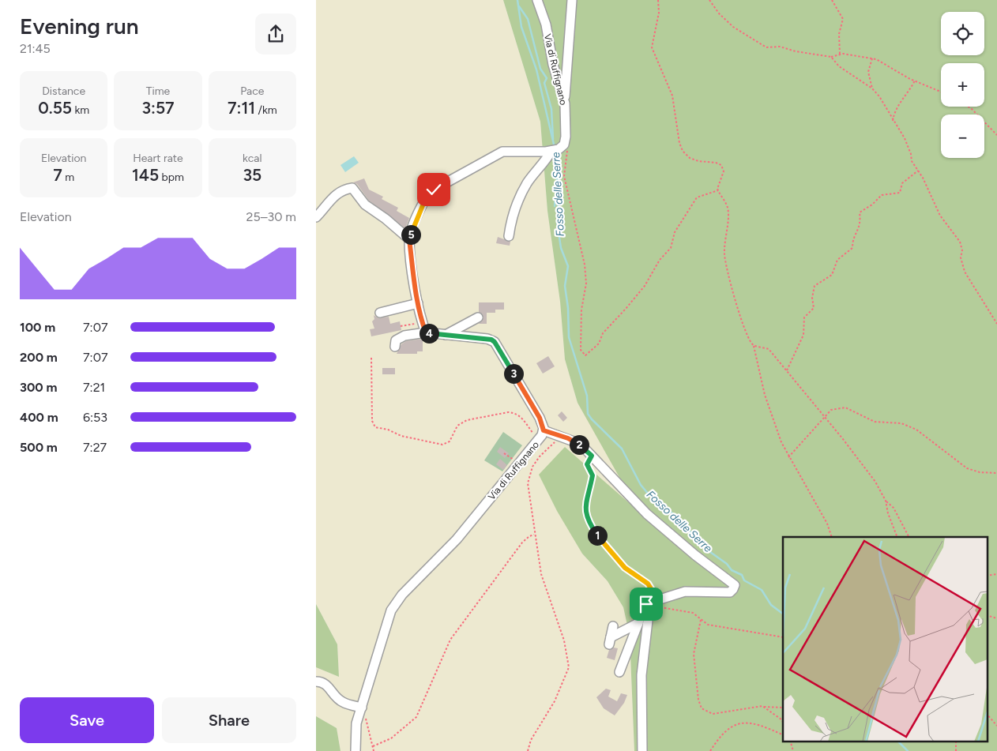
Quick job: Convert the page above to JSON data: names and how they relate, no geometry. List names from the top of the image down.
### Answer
{
  "streets": {
    "street": ["Via di Ruffignano"]
  },
  "water": ["Fosso delle Serre"],
  "page": {
    "heading": ["Evening run", "21:45"],
    "map_buttons": ["+", "−"],
    "stats": [
      ["Distance", "0.55 km"],
      ["Time", "3:57"],
      ["Pace", "7:11 /km"],
      ["Elevation", "7 m"],
      ["Heart rate", "145 bpm"],
      ["kcal", "35"]
    ],
    "chart": ["Elevation", "25–30 m"],
    "pins": [
      "5",
      "4",
      "3",
      "2",
      "1"
    ],
    "list": [
      {
        "name": "100 m",
        "note": "7:07"
      },
      {
        "name": "200 m",
        "note": "7:07"
      },
      {
        "name": "300 m",
        "note": "7:21"
      },
      {
        "name": "400 m",
        "note": "6:53"
      },
      {
        "name": "500 m",
        "note": "7:27"
      }
    ],
    "buttons": ["Save", "Share"]
  }
}
